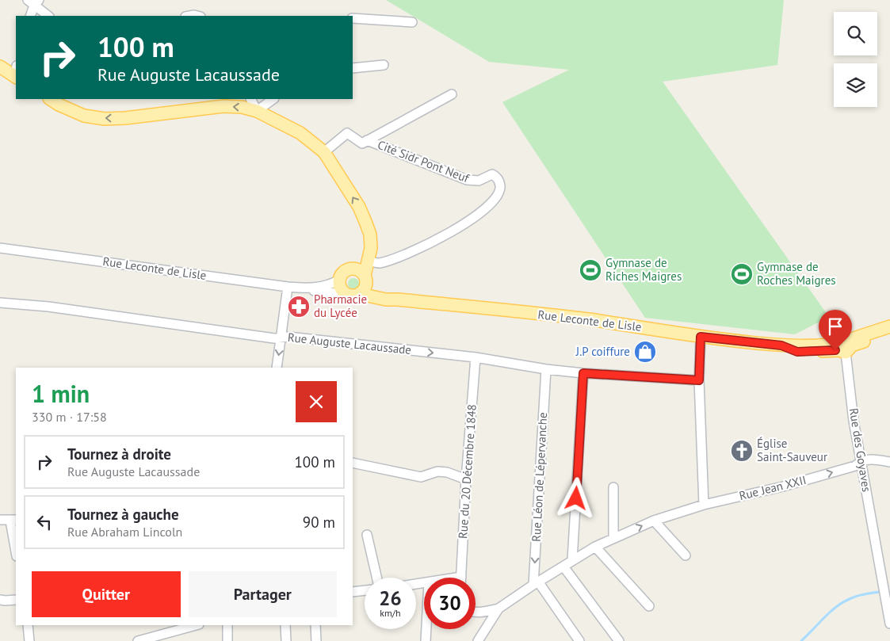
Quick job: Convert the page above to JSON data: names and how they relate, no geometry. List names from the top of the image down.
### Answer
{
  "streets": {
    "main road": ["Rue Leconte de Lisle"],
    "street": [
      "Cité Sidr Pont Neuf",
      "Rue Auguste Lacaussade",
      "Rue des Goyaves",
      "Rue du 20 Décembre 1848",
      "Rue Léon de Lépervanche",
      "Rue Jean XXII"
    ]
  },
  "crossings": [
    ["Rue Leconte de Lisle", "Rue des Goyaves"],
    ["Rue Auguste Lacaussade", "Rue du 20 Décembre 1848"],
    ["Rue Auguste Lacaussade", "Rue Léon de Lépervanche"],
    ["Rue des Goyaves", "Rue Jean XXII"],
    ["Rue Léon de Lépervanche", "Rue Jean XXII"]
  ],
  "one_way": ["Rue Jean XXII"],
  "places": {
    "sports": ["Gymnase de Riches Maigres", "Gymnase de Roches Maigres"],
    "pharmacy": ["Pharmacie du Lycée"],
    "shop": ["J.P coiffure"],
    "church": ["Église Saint-Sauveur"]
  },
  "page": {
    "turn": ["100 m", "Rue Auguste Lacaussade"],
    "heading": ["1 min", "330 m · 17:58"],
    "list": [
      {
        "name": "Tournez à droite",
        "note": "Rue Auguste Lacaussade",
        "value": "100 m"
      },
      {
        "name": "Tournez à gauche",
        "note": "Rue Abraham Lincoln",
        "value": "90 m"
      }
    ],
    "buttons": ["Quitter", "Partager"],
    "speed": "26 km/h",
    "limit": "30"
  }
}
